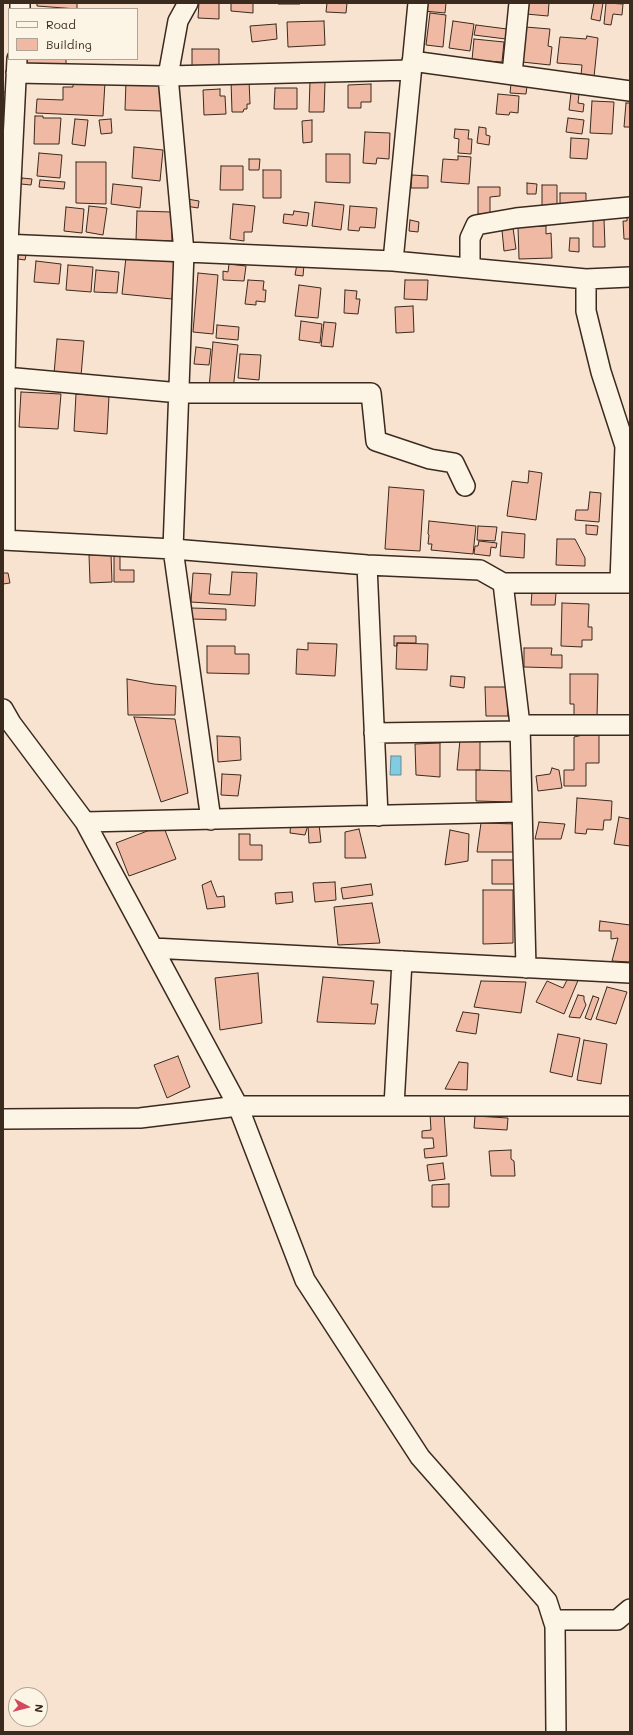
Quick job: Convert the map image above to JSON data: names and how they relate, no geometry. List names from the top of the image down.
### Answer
{
  "legend": ["Road", "Building"],
  "north": "right"
}
